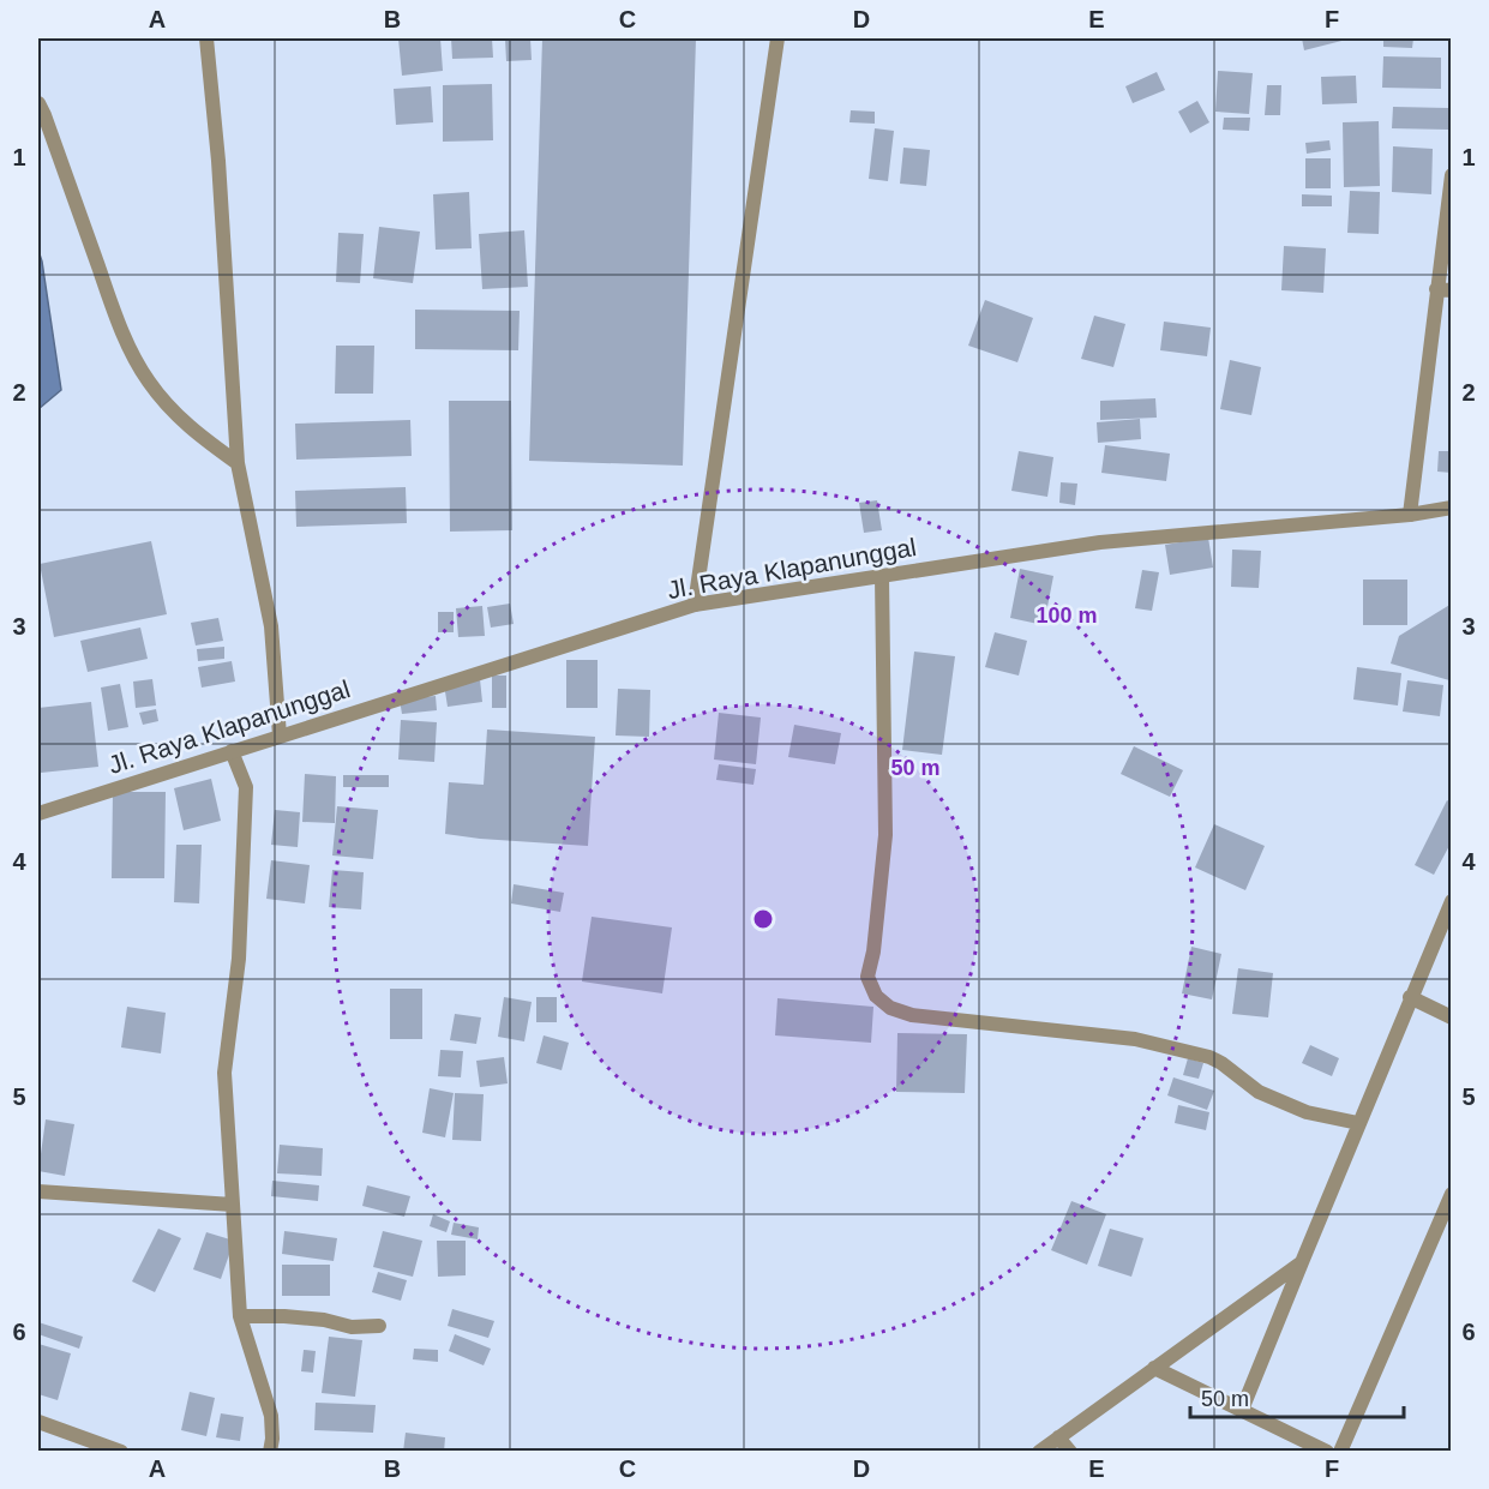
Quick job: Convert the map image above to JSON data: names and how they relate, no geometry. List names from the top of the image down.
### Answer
{
  "streets": {
    "street": ["Jl. Raya Klapanunggal"]
  },
  "scale_bar": "50 m",
  "grid": {
    "columns": [
      "A",
      "B",
      "C",
      "D",
      "E",
      "F"
    ],
    "rows": [
      "1",
      "2",
      "3",
      "4",
      "5",
      "6"
    ]
  },
  "rings": ["100 m", "50 m"]
}
